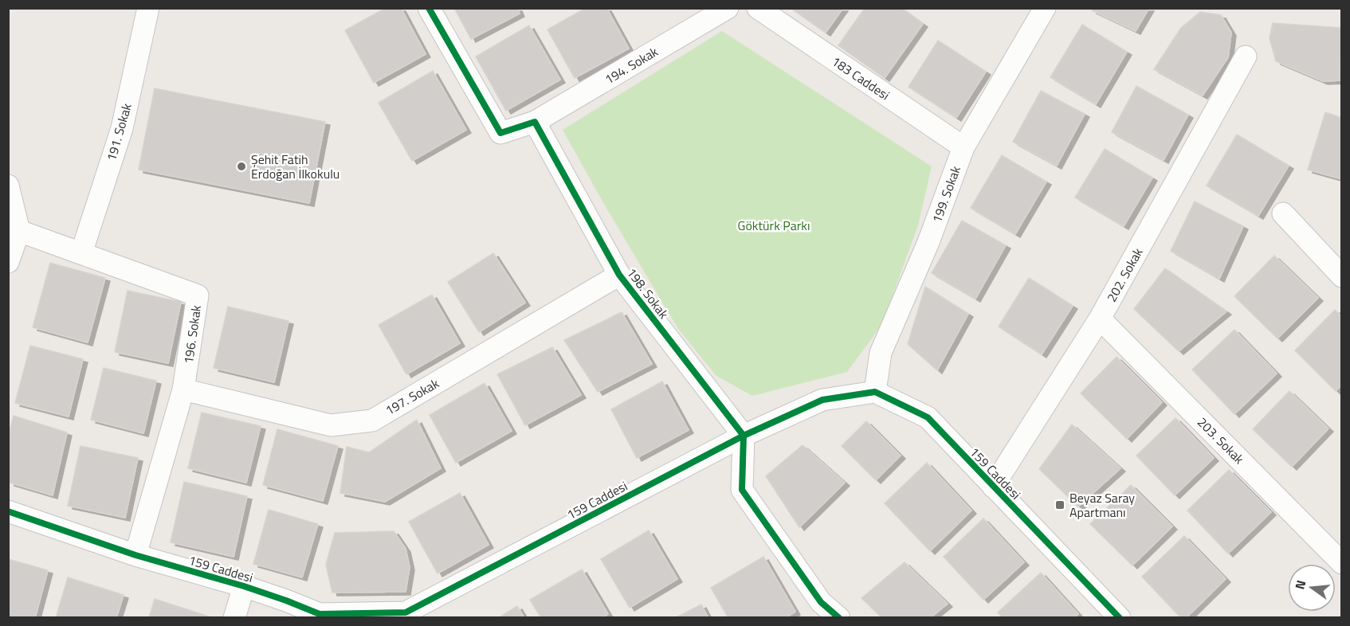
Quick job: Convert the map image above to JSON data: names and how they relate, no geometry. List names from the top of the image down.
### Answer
{
  "streets": {
    "street": [
      "194. Sokak",
      "183 Caddesi",
      "191. Sokak",
      "199. Sokak",
      "202. Sokak",
      "198. Sokak",
      "196. Sokak",
      "197. Sokak",
      "203. Sokak",
      "159 Caddesi"
    ]
  },
  "crossings": [
    ["194. Sokak", "198. Sokak"],
    ["183 Caddesi", "199. Sokak"],
    ["191. Sokak", "196. Sokak"],
    ["199. Sokak", "159 Caddesi"],
    ["202. Sokak", "203. Sokak"],
    ["202. Sokak", "159 Caddesi"],
    ["198. Sokak", "197. Sokak"],
    ["198. Sokak", "159 Caddesi"],
    ["196. Sokak", "197. Sokak"],
    ["196. Sokak", "159 Caddesi"]
  ],
  "parks": ["Göktürk Parkı"],
  "places": {
    "other": ["Şehit Fatih Erdoğan İlkokulu"],
    "transit": ["Beyaz Saray Apartmanı"]
  },
  "north": "left"
}
